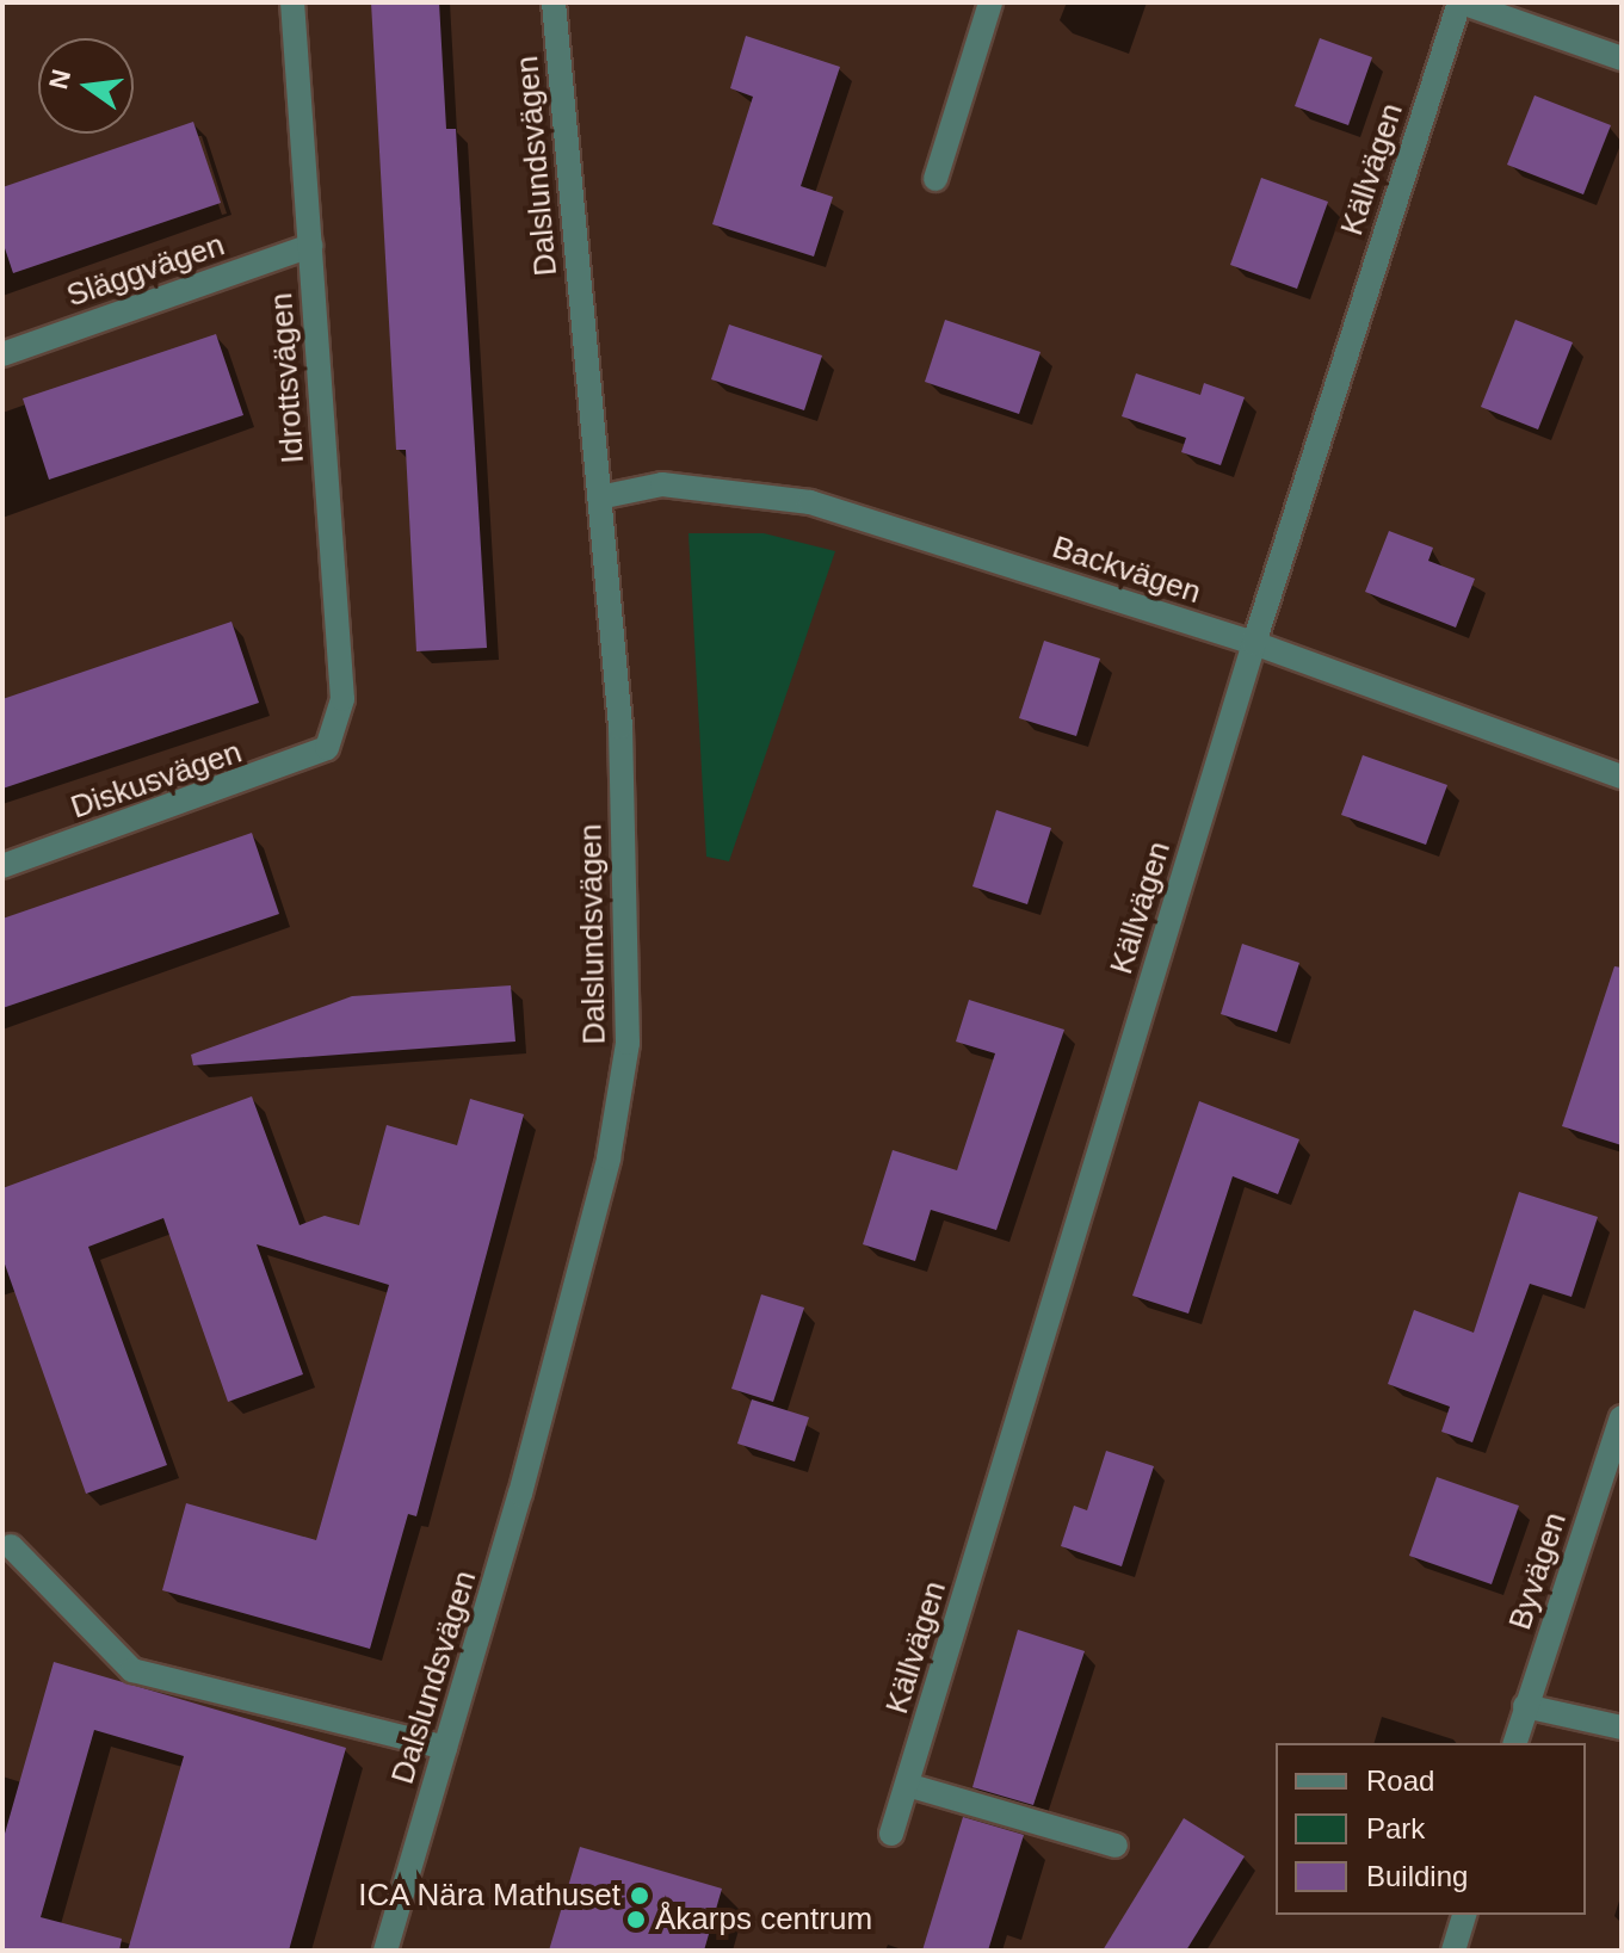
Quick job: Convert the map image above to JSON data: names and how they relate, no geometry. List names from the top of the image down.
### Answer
{
  "streets": {
    "street": [
      "Dalslundsvägen",
      "Källvägen",
      "Släggvägen",
      "Idrottsvägen",
      "Backvägen",
      "Diskusvägen",
      "Byvägen"
    ]
  },
  "crossings": [
    ["Dalslundsvägen", "Backvägen"],
    ["Källvägen", "Backvägen"],
    ["Släggvägen", "Idrottsvägen"],
    ["Idrottsvägen", "Diskusvägen"]
  ],
  "places": ["ICA Nära Mathuset", "Åkarps centrum"],
  "legend": ["Road", "Park", "Building"],
  "north": "left"
}
